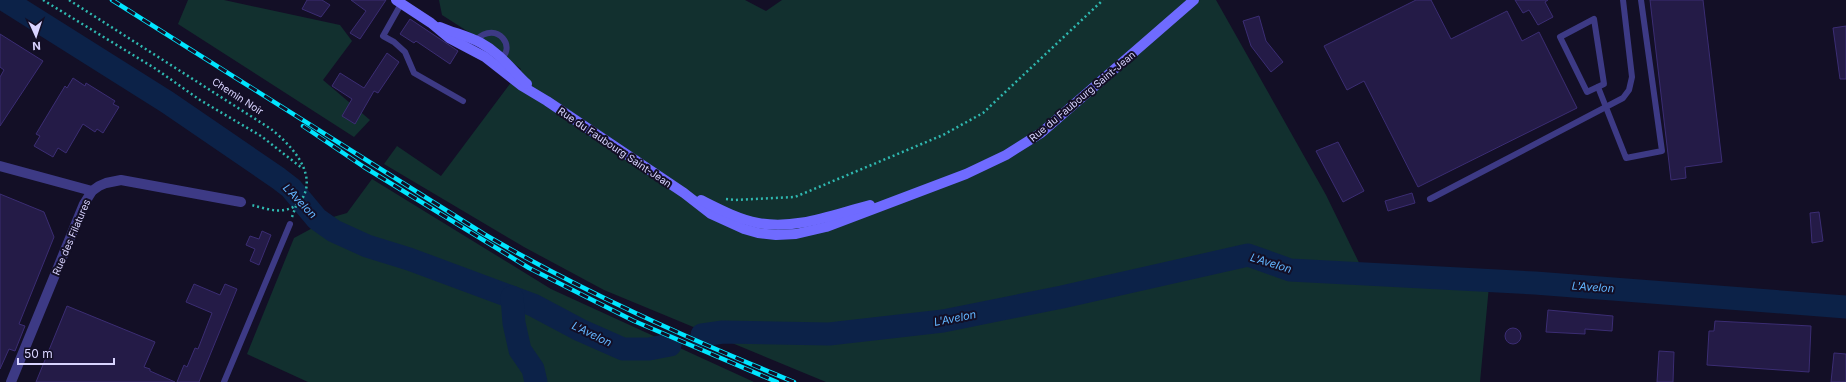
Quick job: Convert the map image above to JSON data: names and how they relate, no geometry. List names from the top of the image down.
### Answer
{
  "streets": {
    "main road": ["Rue du Faubourg Saint-Jean"],
    "street": ["Rue des Filatures"],
    "path": ["Chemin Noir"]
  },
  "crossings": [
    ["Chemin Noir", "Rue des Filatures"]
  ],
  "water": ["L'Avelon"],
  "scale_bar": "50 m",
  "north": "bottom"
}
